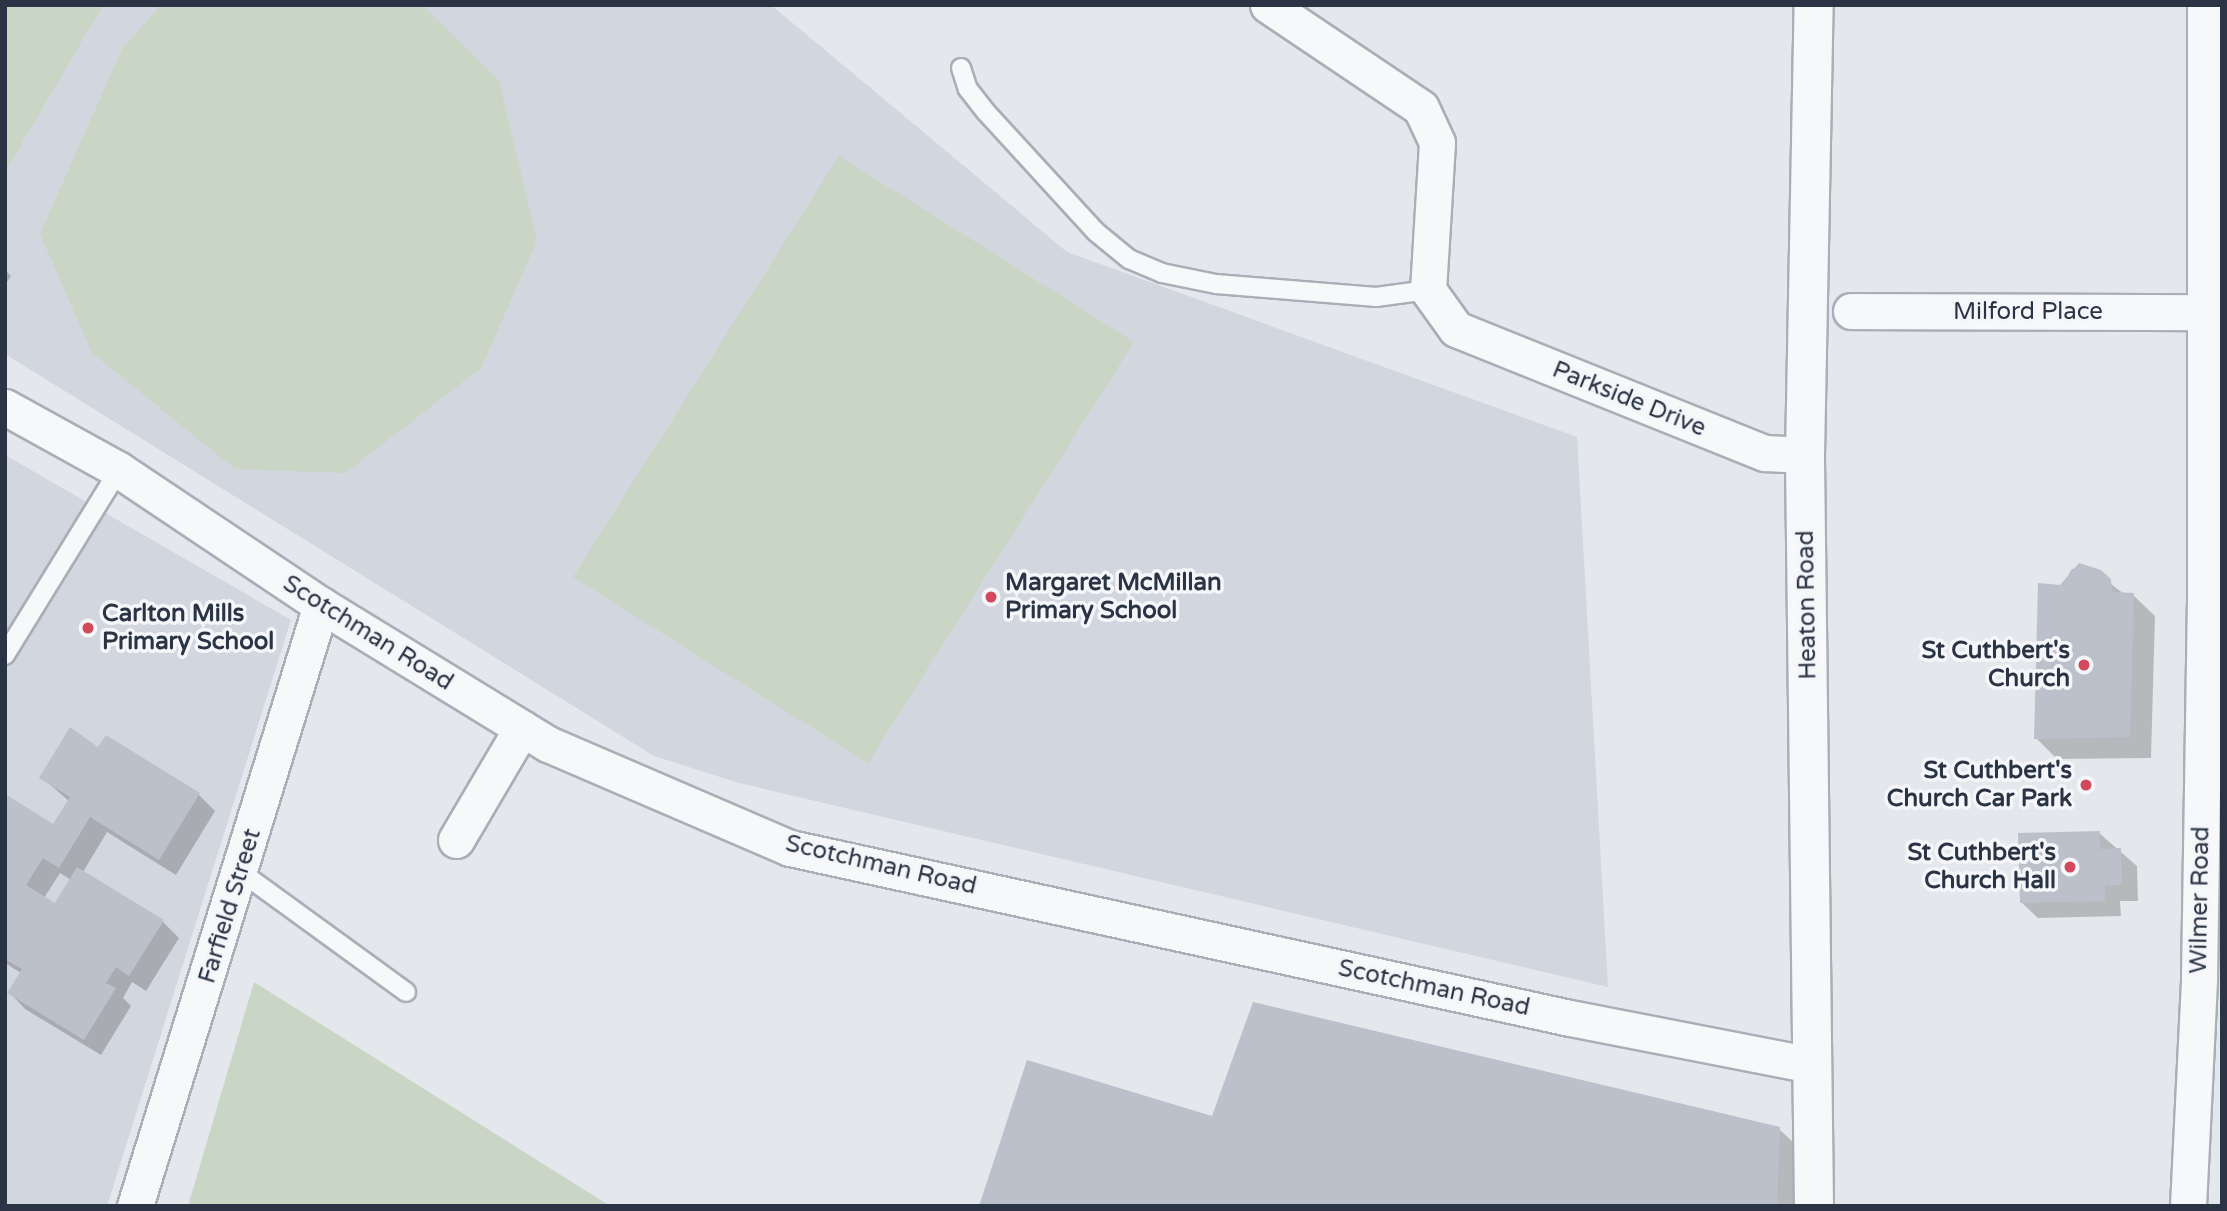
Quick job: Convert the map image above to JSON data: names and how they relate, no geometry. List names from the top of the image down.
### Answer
{
  "streets": {
    "street": [
      "Milford Place",
      "Parkside Drive",
      "Heaton Road",
      "Scotchman Road",
      "Wilmer Road",
      "Farfield Street"
    ]
  },
  "crossings": [
    ["Milford Place", "Wilmer Road"],
    ["Parkside Drive", "Heaton Road"],
    ["Heaton Road", "Scotchman Road"],
    ["Scotchman Road", "Farfield Street"]
  ],
  "places": [
    "Margaret McMillan Primary School",
    "Carlton Mills Primary School",
    "St Cuthbert's Church",
    "St Cuthbert's Church Car Park",
    "St Cuthbert's Church Hall"
  ]
}
